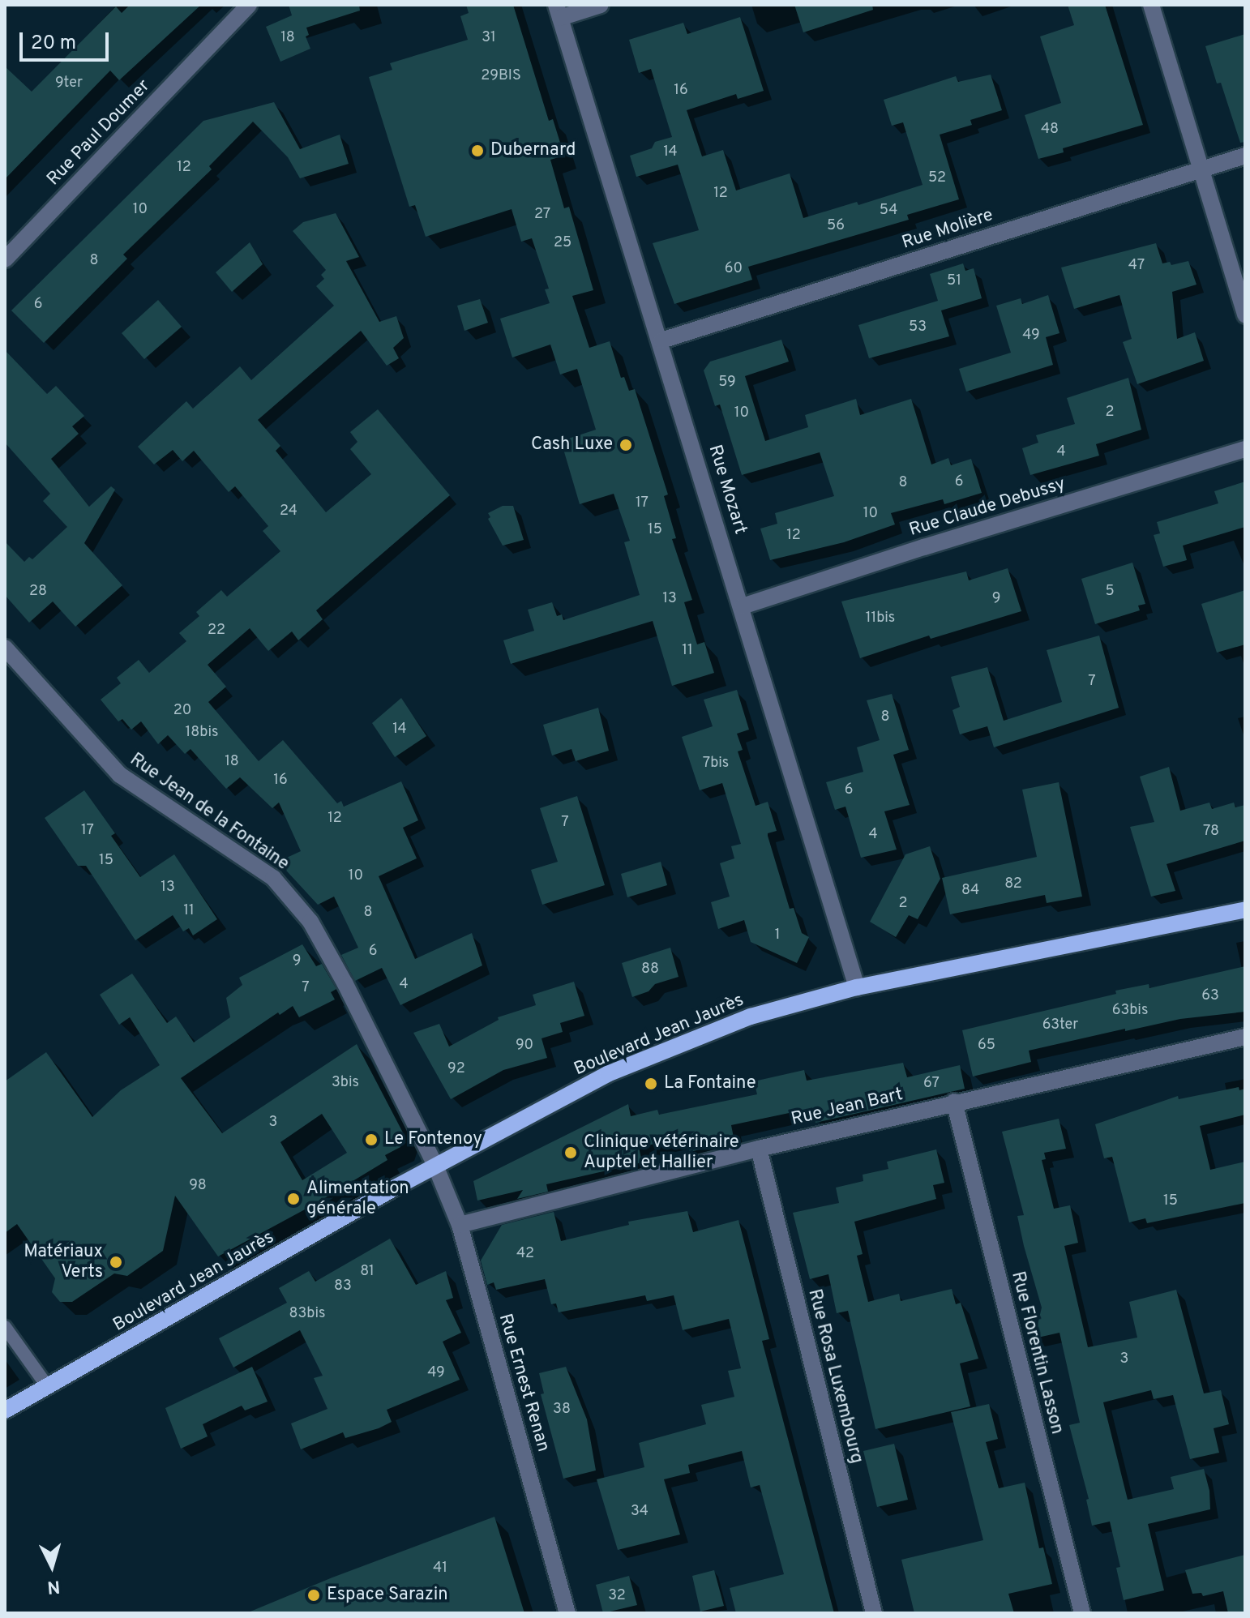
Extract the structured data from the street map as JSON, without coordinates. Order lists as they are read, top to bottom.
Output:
{
  "streets": {
    "main road": ["Boulevard Jean Jaurès"],
    "street": [
      "Rue Paul Doumer",
      "Rue Molière",
      "Rue Mozart",
      "Rue Claude Debussy",
      "Rue Jean de la Fontaine",
      "Rue Jean Bart",
      "Rue Florentin Lasson",
      "Rue Rosa Luxembourg",
      "Rue Ernest Renan"
    ]
  },
  "crossings": [
    ["Rue Molière", "Rue Mozart"],
    ["Rue Mozart", "Rue Claude Debussy"],
    ["Rue Mozart", "Boulevard Jean Jaurès"],
    ["Rue Jean de la Fontaine", "Boulevard Jean Jaurès"],
    ["Rue Jean de la Fontaine", "Rue Ernest Renan"],
    ["Boulevard Jean Jaurès", "Rue Ernest Renan"],
    ["Rue Jean Bart", "Rue Florentin Lasson"],
    ["Rue Jean Bart", "Rue Rosa Luxembourg"],
    ["Rue Jean Bart", "Rue Ernest Renan"]
  ],
  "places": [
    "Dubernard",
    "Cash Luxe",
    "La Fontaine",
    "Le Fontenoy",
    "Clinique vétérinaire Auptel et Hallier",
    "Alimentation générale",
    "Matériaux Verts",
    "Espace Sarazin"
  ],
  "house_numbers": [
    "18",
    "31",
    "29BIS",
    "9ter",
    "16",
    "48",
    "14",
    "12",
    "52",
    "12",
    "10",
    "54",
    "27",
    "56",
    "25",
    "8",
    "47",
    "60",
    "51",
    "6",
    "53",
    "49",
    "59",
    "2",
    "10",
    "4",
    "6",
    "8",
    "17",
    "24",
    "10",
    "15",
    "12",
    "28",
    "5",
    "13",
    "9",
    "11bis",
    "22",
    "11",
    "7",
    "20",
    "8",
    "14",
    "18bis",
    "18",
    "7bis",
    "16",
    "6",
    "12",
    "7",
    "17",
    "78",
    "4",
    "15",
    "10",
    "82",
    "13",
    "84",
    "2",
    "11",
    "8",
    "1",
    "6",
    "9",
    "88",
    "4",
    "7",
    "63",
    "63bis",
    "63ter",
    "90",
    "65",
    "92",
    "3bis",
    "67",
    "3",
    "98",
    "15",
    "42",
    "81",
    "83",
    "83bis",
    "3",
    "49",
    "38",
    "34",
    "41",
    "32"
  ],
  "scale_bar": "20 m",
  "north": "bottom"
}
